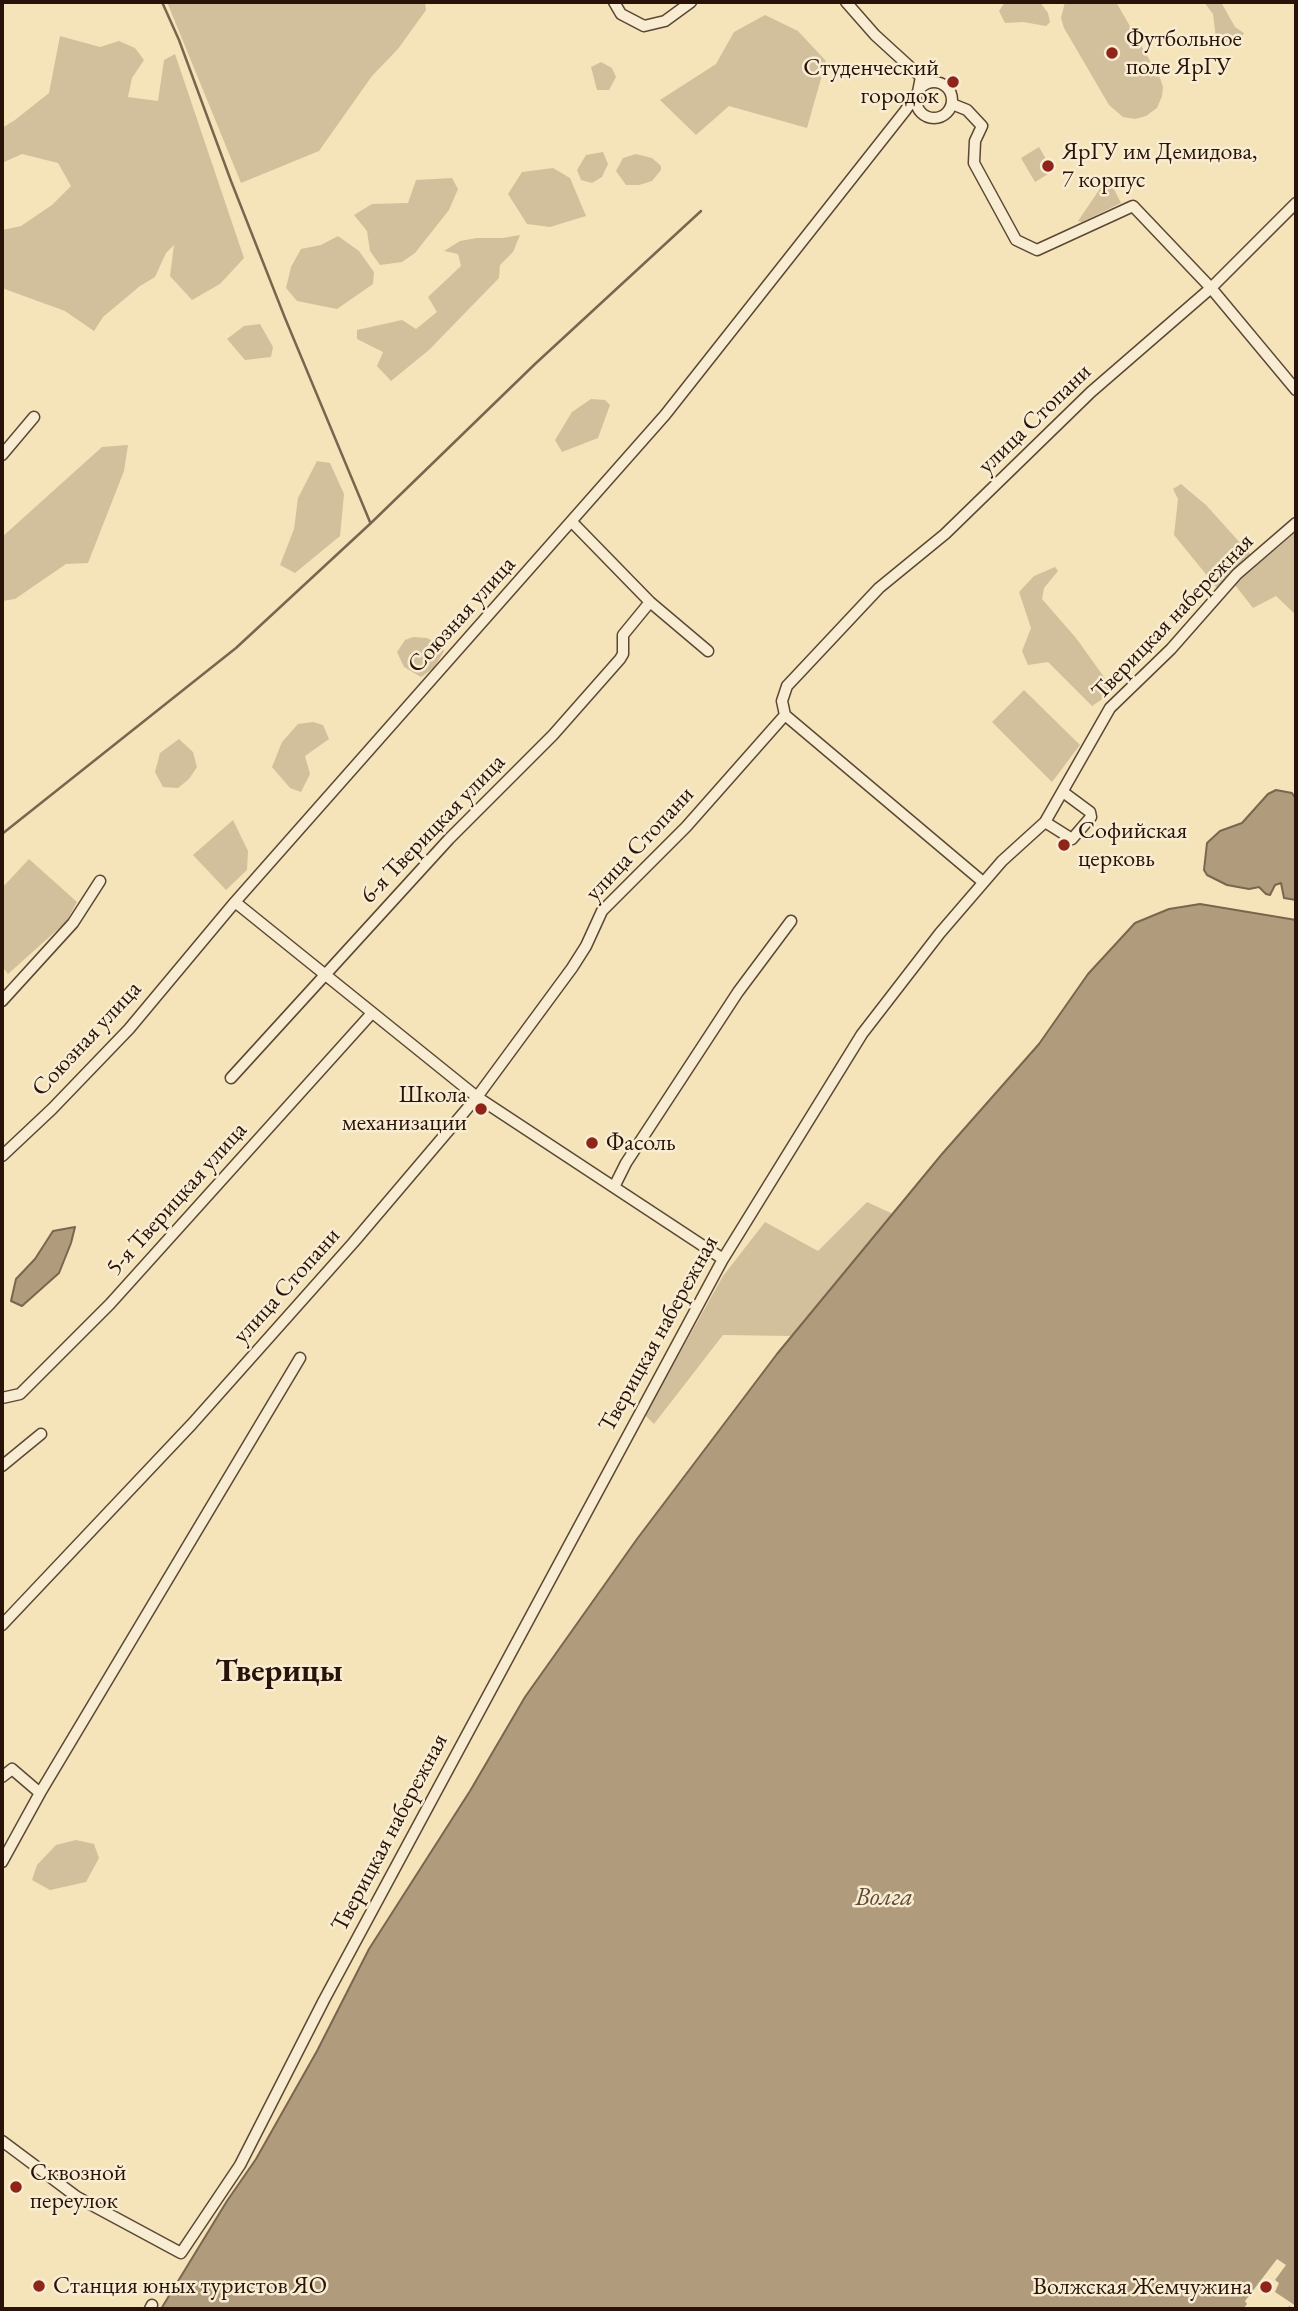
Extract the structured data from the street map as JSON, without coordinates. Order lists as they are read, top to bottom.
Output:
{
  "streets": {
    "street": [
      "улица Стопани",
      "Союзная улица",
      "Тверицкая набережная",
      "6-я Тверицкая улица",
      "5-я Тверицкая улица"
    ]
  },
  "districts": ["Тверицы"],
  "water": ["Волга"],
  "places": [
    "Футбольное поле ЯрГУ",
    "Студенческий городок",
    "ЯрГУ им Демидова, 7 корпус",
    "Софийская церковь",
    "Школа механизации",
    "Фасоль",
    "Сквозной переулок",
    "Станция юных туристов ЯО",
    "Волжская Жемчужина"
  ]
}
